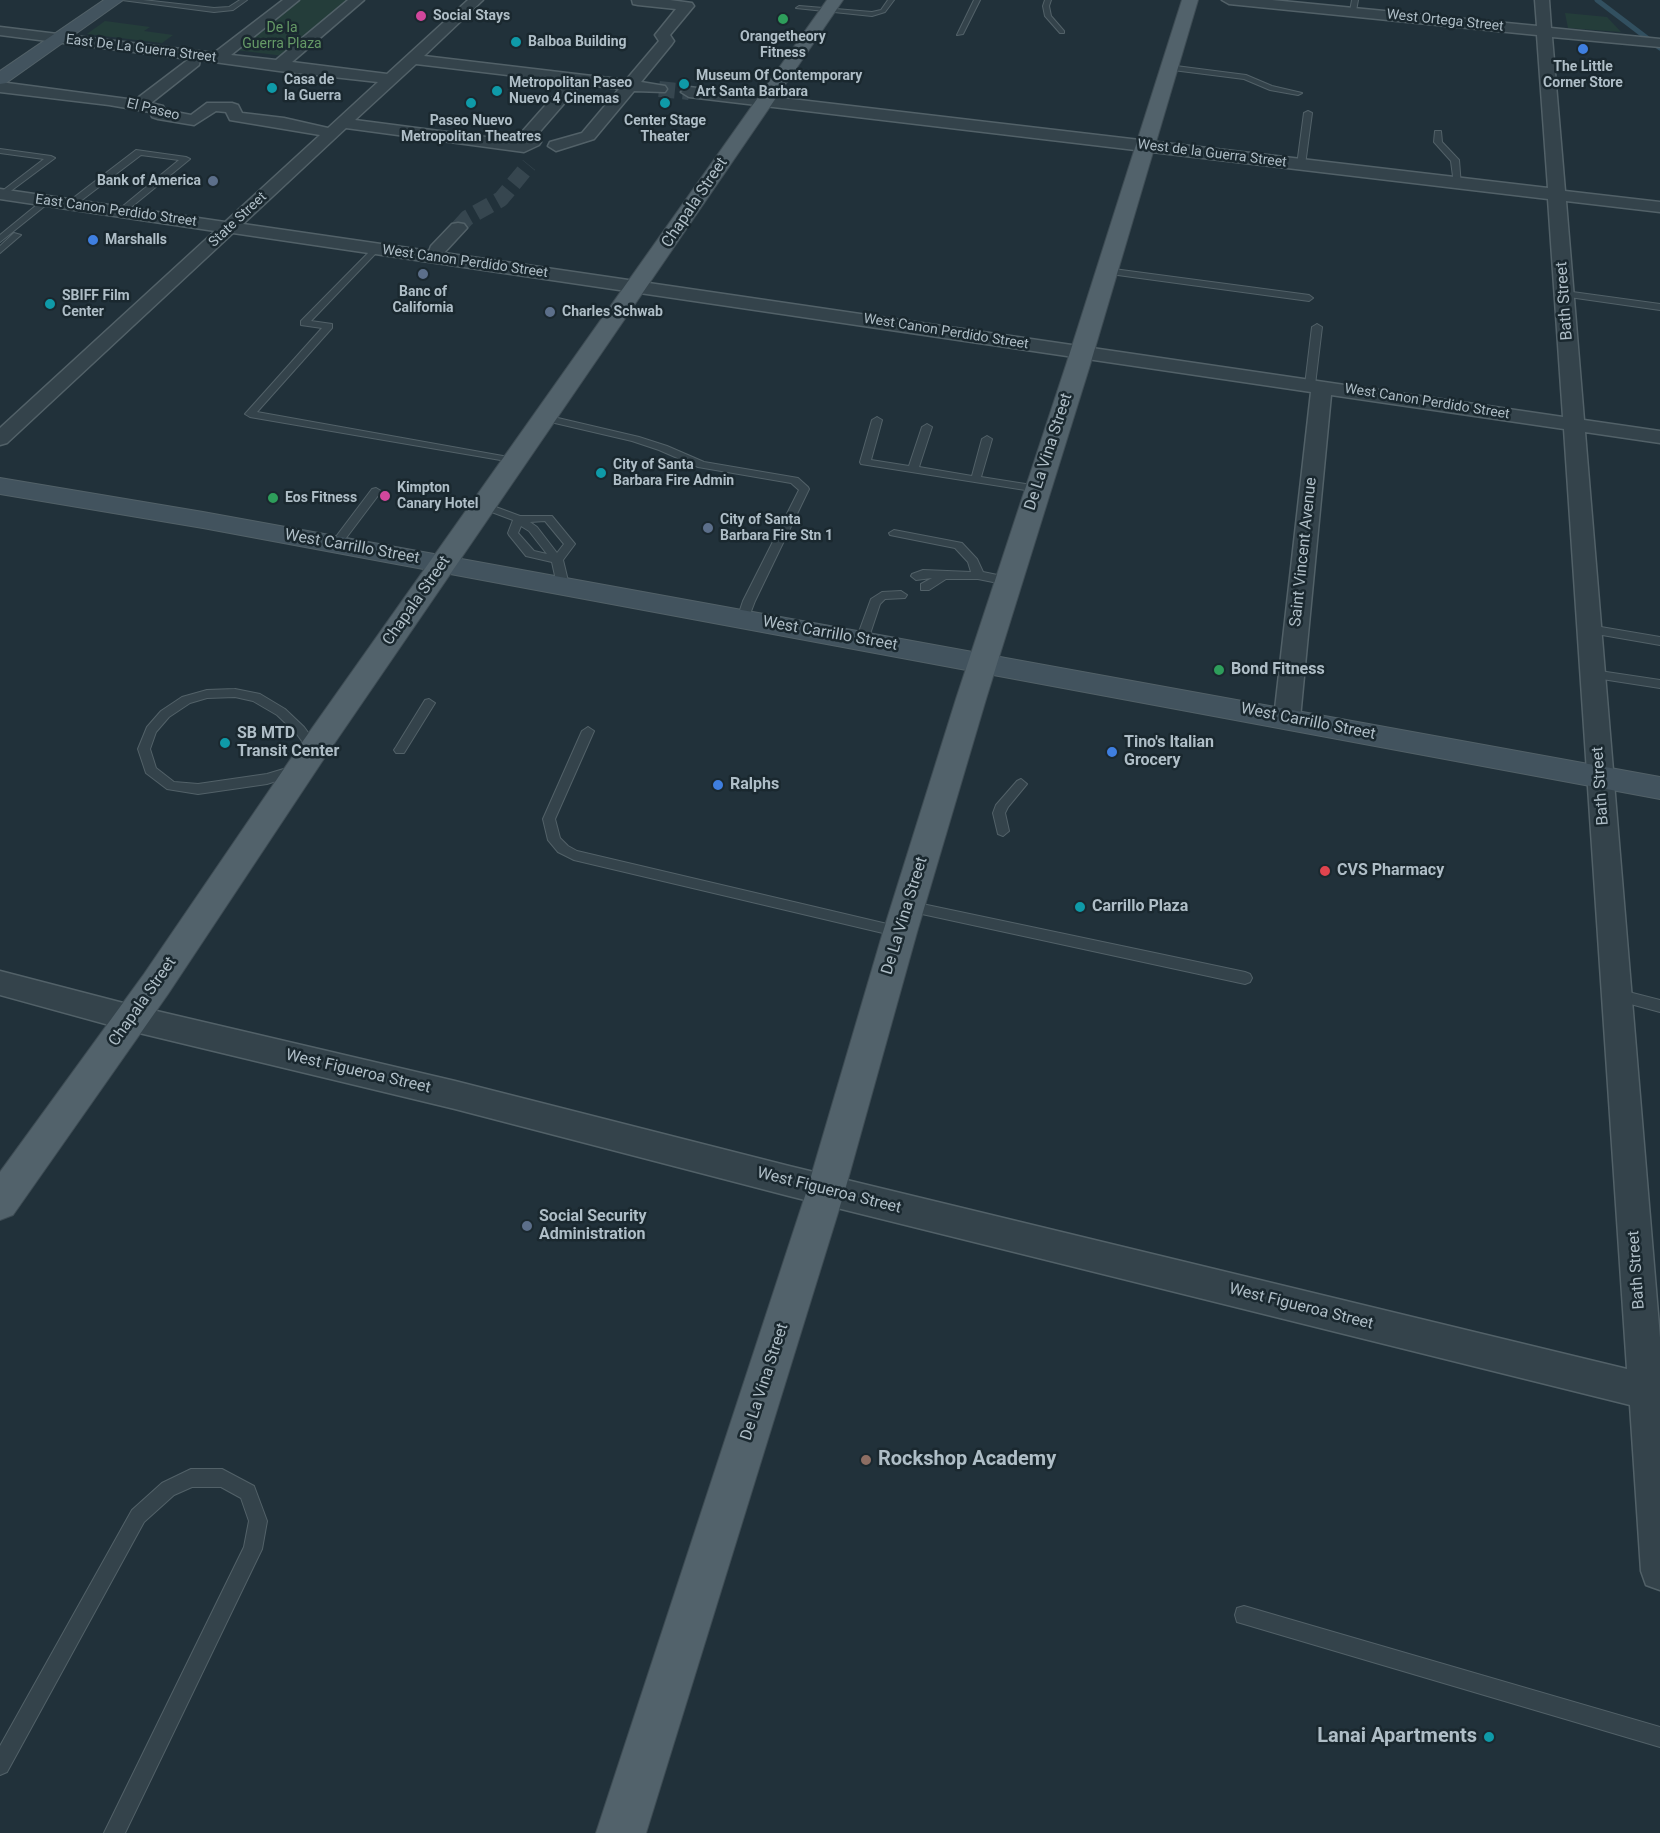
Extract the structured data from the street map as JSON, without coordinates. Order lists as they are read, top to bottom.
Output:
{
  "streets": {
    "main road": ["Chapala Street", "De La Vina Street", "West Carrillo Street"],
    "street": [
      "West Ortega Street",
      "East De La Guerra Street",
      "El Paseo",
      "West de la Guerra Street",
      "East Canon Perdido Street",
      "State Street",
      "West Canon Perdido Street",
      "Bath Street",
      "Saint Vincent Avenue",
      "West Figueroa Street"
    ]
  },
  "crossings": [
    ["West Ortega Street", "Bath Street"],
    ["East De La Guerra Street", "State Street"],
    ["El Paseo", "State Street"],
    ["West de la Guerra Street", "Chapala Street"],
    ["West de la Guerra Street", "Bath Street"],
    ["West de la Guerra Street", "De La Vina Street"],
    ["Chapala Street", "West Canon Perdido Street"],
    ["Chapala Street", "West Carrillo Street"],
    ["Chapala Street", "West Figueroa Street"],
    ["East Canon Perdido Street", "State Street"],
    ["East Canon Perdido Street", "West Canon Perdido Street"],
    ["State Street", "West Canon Perdido Street"],
    ["West Canon Perdido Street", "Bath Street"],
    ["West Canon Perdido Street", "De La Vina Street"],
    ["West Canon Perdido Street", "Saint Vincent Avenue"],
    ["Bath Street", "West Carrillo Street"],
    ["Bath Street", "West Figueroa Street"],
    ["De La Vina Street", "West Carrillo Street"],
    ["De La Vina Street", "West Figueroa Street"],
    ["West Carrillo Street", "Saint Vincent Avenue"]
  ],
  "parks": ["De la Guerra Plaza"],
  "places": [
    "Social Stays",
    "Orangetheory Fitness",
    "Balboa Building",
    "The Little Corner Store",
    "Museum Of Contemporary Art Santa Barbara",
    "Casa de la Guerra",
    "Metropolitan Paseo Nuevo 4 Cinemas",
    "Paseo Nuevo Metropolitan Theatres",
    "Center Stage Theater",
    "Bank of America",
    "Marshalls",
    "Banc of California",
    "SBIFF Film Center",
    "Charles Schwab",
    "City of Santa Barbara Fire Admin",
    "Kimpton Canary Hotel",
    "Eos Fitness",
    "City of Santa Barbara Fire Stn 1",
    "Bond Fitness",
    "SB MTD Transit Center",
    "Tino's Italian Grocery",
    "Ralphs",
    "CVS Pharmacy",
    "Carrillo Plaza",
    "Social Security Administration",
    "Rockshop Academy",
    "Lanai Apartments"
  ]
}
